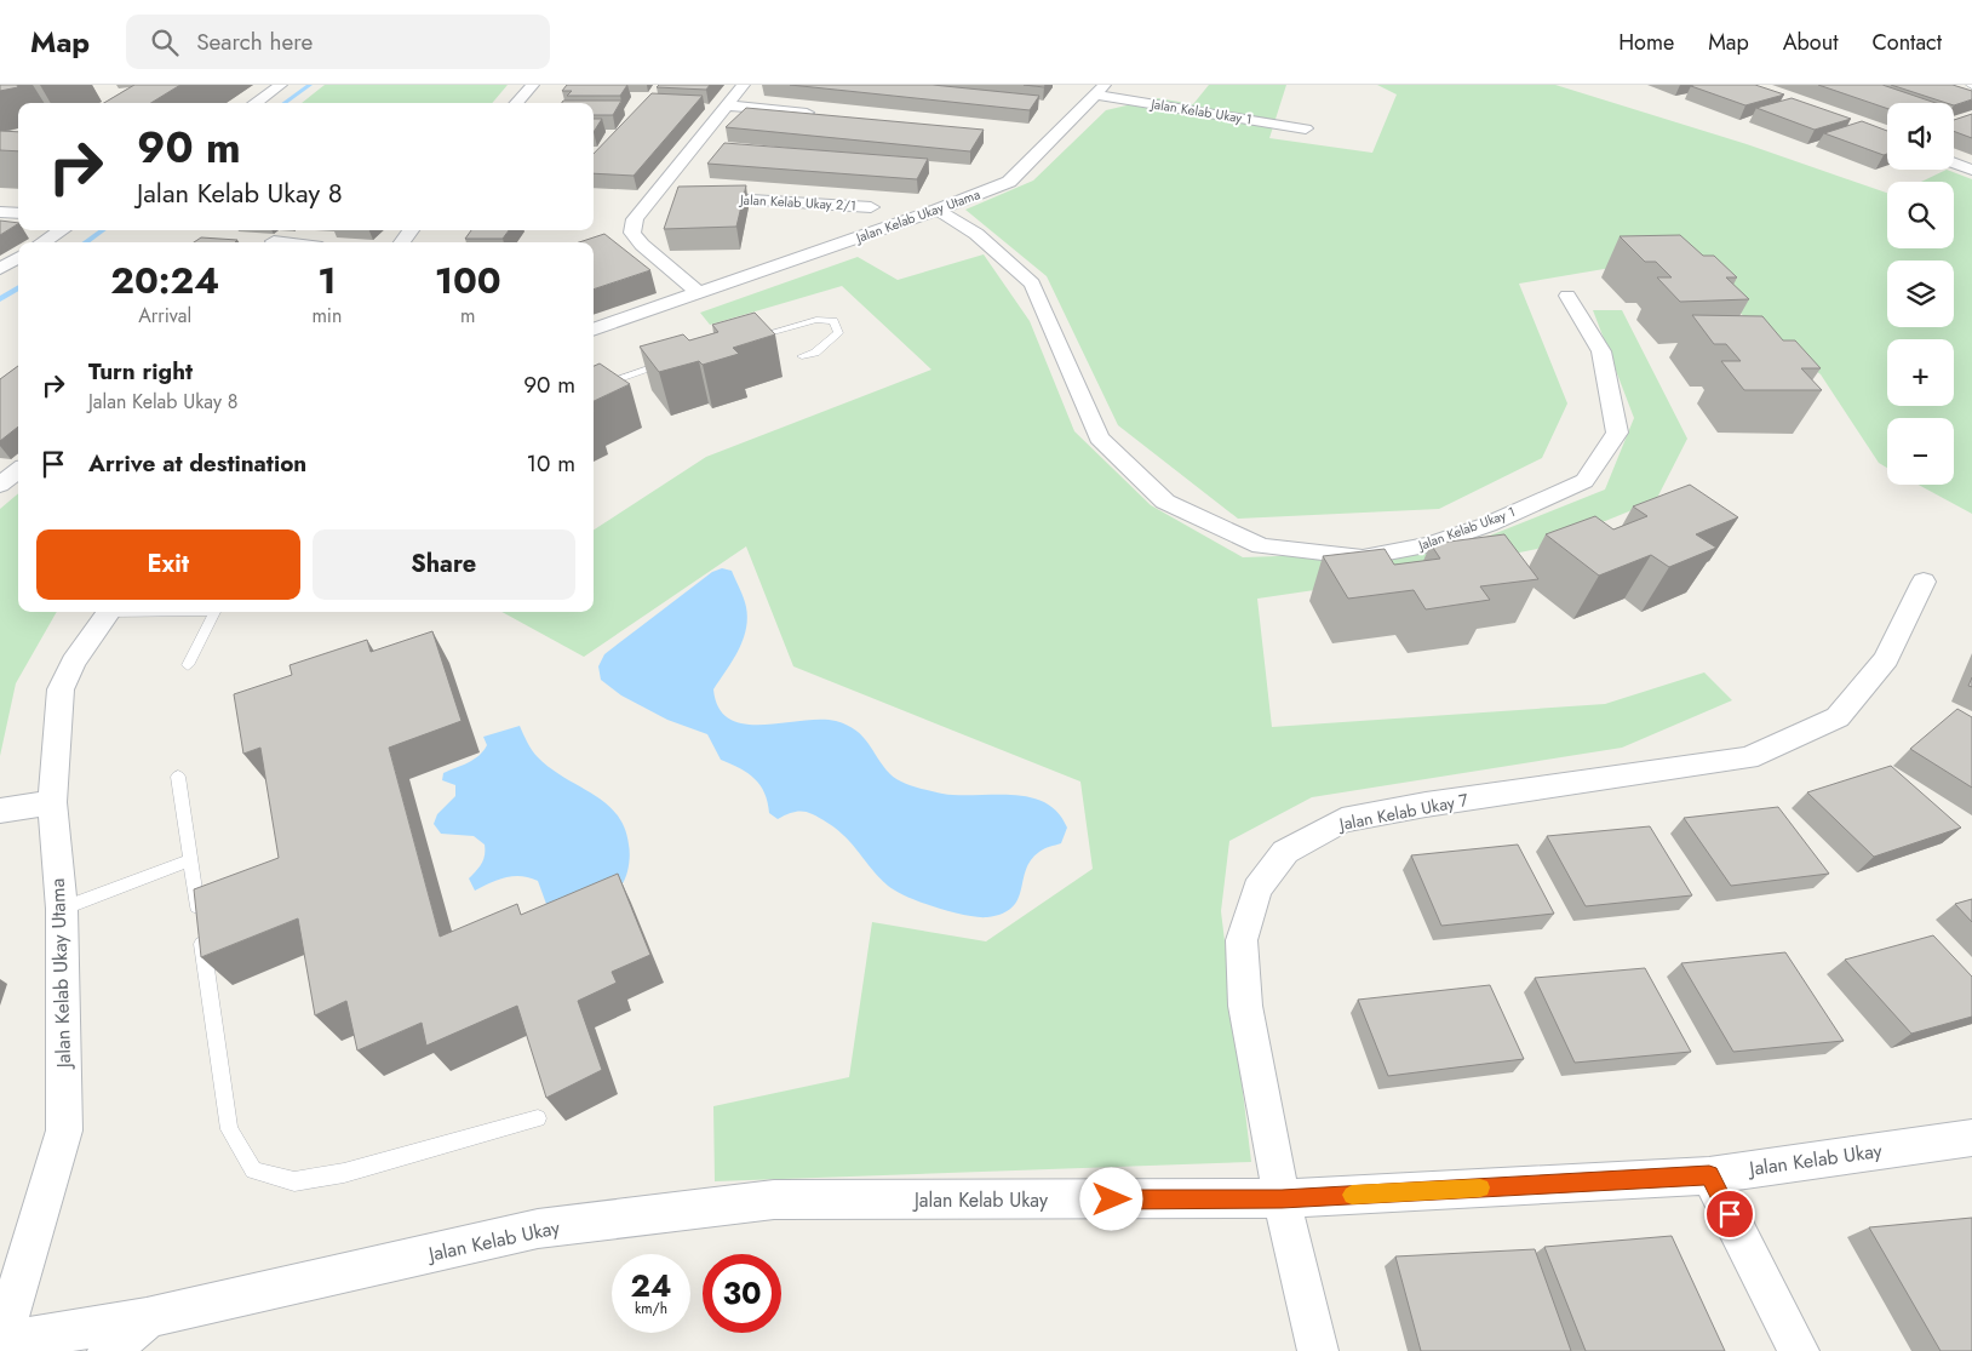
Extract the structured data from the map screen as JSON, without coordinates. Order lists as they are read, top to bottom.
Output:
{
  "streets": {
    "street": [
      "Jalan Kelab Ukay 1",
      "Jalan Kelab Ukay 2/1",
      "Jalan Kelab Ukay Utama",
      "Jalan Kelab Ukay 7",
      "Jalan Kelab Ukay"
    ]
  },
  "crossings": [
    ["Jalan Kelab Ukay 1", "Jalan Kelab Ukay Utama"],
    ["Jalan Kelab Ukay Utama", "Jalan Kelab Ukay"],
    ["Jalan Kelab Ukay 7", "Jalan Kelab Ukay"]
  ],
  "page": {
    "header": "Map",
    "search": "Search here",
    "nav": [
      "Home",
      "Map",
      "About",
      "Contact"
    ],
    "map_buttons": ["+", "−"],
    "turn": ["90 m", "Jalan Kelab Ukay 8"],
    "eta": [
      "20:24",
      "Arrival",
      "1",
      "min",
      "100",
      "m"
    ],
    "list": [
      {
        "name": "Turn right",
        "note": "Jalan Kelab Ukay 8",
        "value": "90 m"
      },
      {
        "name": "Arrive at destination",
        "value": "10 m"
      }
    ],
    "buttons": ["Exit", "Share"],
    "speed": "24 km/h",
    "limit": "30"
  }
}
